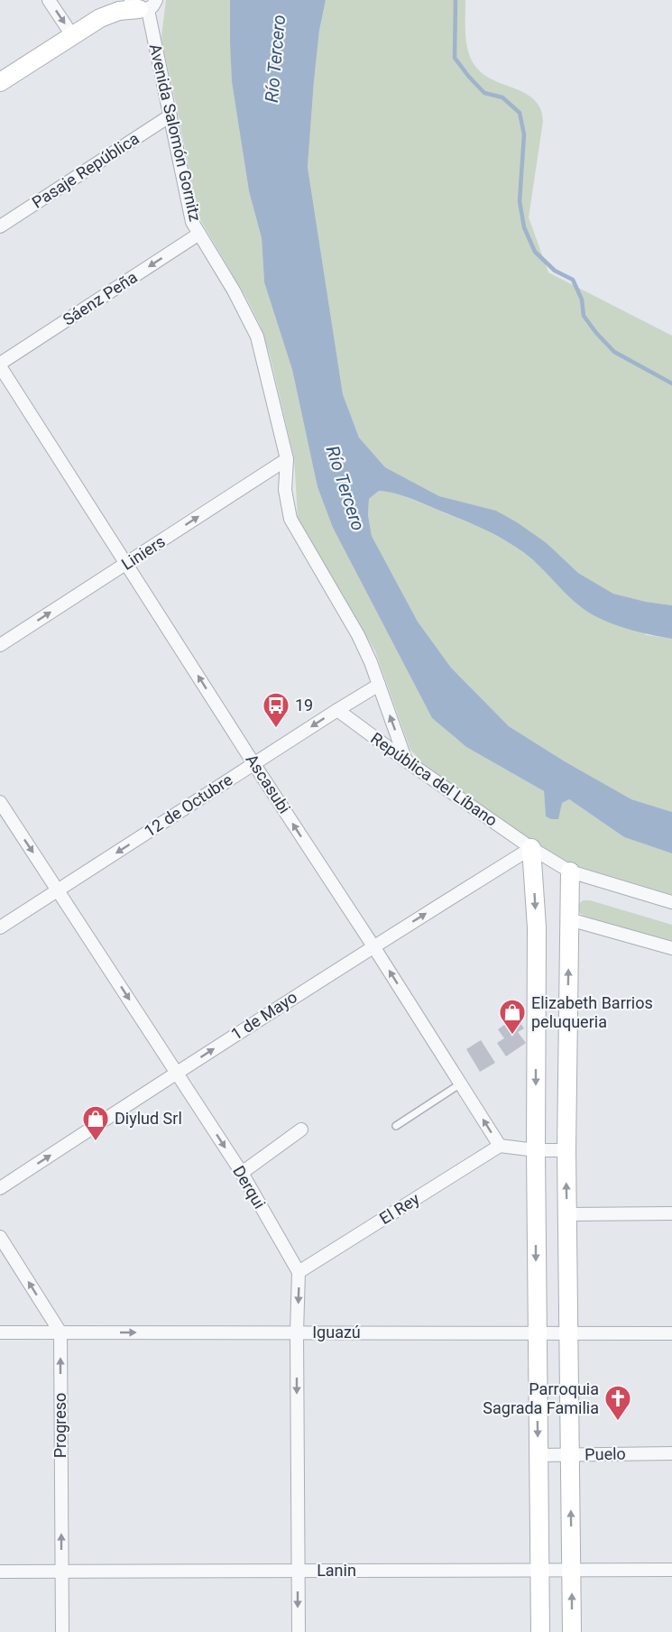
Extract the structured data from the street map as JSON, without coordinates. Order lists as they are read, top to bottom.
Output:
{
  "streets": {
    "street": [
      "Avenida Salomón Gornitz",
      "Pasaje República",
      "Sáenz Peña",
      "Liniers",
      "República del Líbano",
      "Ascasubi",
      "12 de Octubre",
      "1 de Mayo",
      "Derqui",
      "El Rey",
      "Iguazú",
      "Progreso",
      "Puelo",
      "Lanin"
    ]
  },
  "crossings": [
    ["Avenida Salomón Gornitz", "Pasaje República"],
    ["Avenida Salomón Gornitz", "Sáenz Peña"],
    ["Avenida Salomón Gornitz", "Liniers"],
    ["Avenida Salomón Gornitz", "República del Líbano"],
    ["Avenida Salomón Gornitz", "12 de Octubre"],
    ["Sáenz Peña", "Ascasubi"],
    ["Liniers", "Ascasubi"],
    ["República del Líbano", "12 de Octubre"],
    ["República del Líbano", "1 de Mayo"],
    ["Ascasubi", "12 de Octubre"],
    ["Ascasubi", "1 de Mayo"],
    ["Ascasubi", "El Rey"],
    ["12 de Octubre", "Derqui"],
    ["1 de Mayo", "Derqui"],
    ["Derqui", "El Rey"],
    ["Iguazú", "Progreso"],
    ["Progreso", "Lanin"]
  ],
  "one_way": [
    "Sáenz Peña",
    "Liniers",
    "Ascasubi",
    "12 de Octubre",
    "1 de Mayo",
    "Derqui",
    "Iguazú",
    "Progreso"
  ],
  "water": ["Río Tercero"],
  "places": {
    "bus stop": ["19"],
    "shop": ["Elizabeth Barrios peluqueria", "Diylud Srl"],
    "church": ["Parroquia Sagrada Familia"]
  }
}
